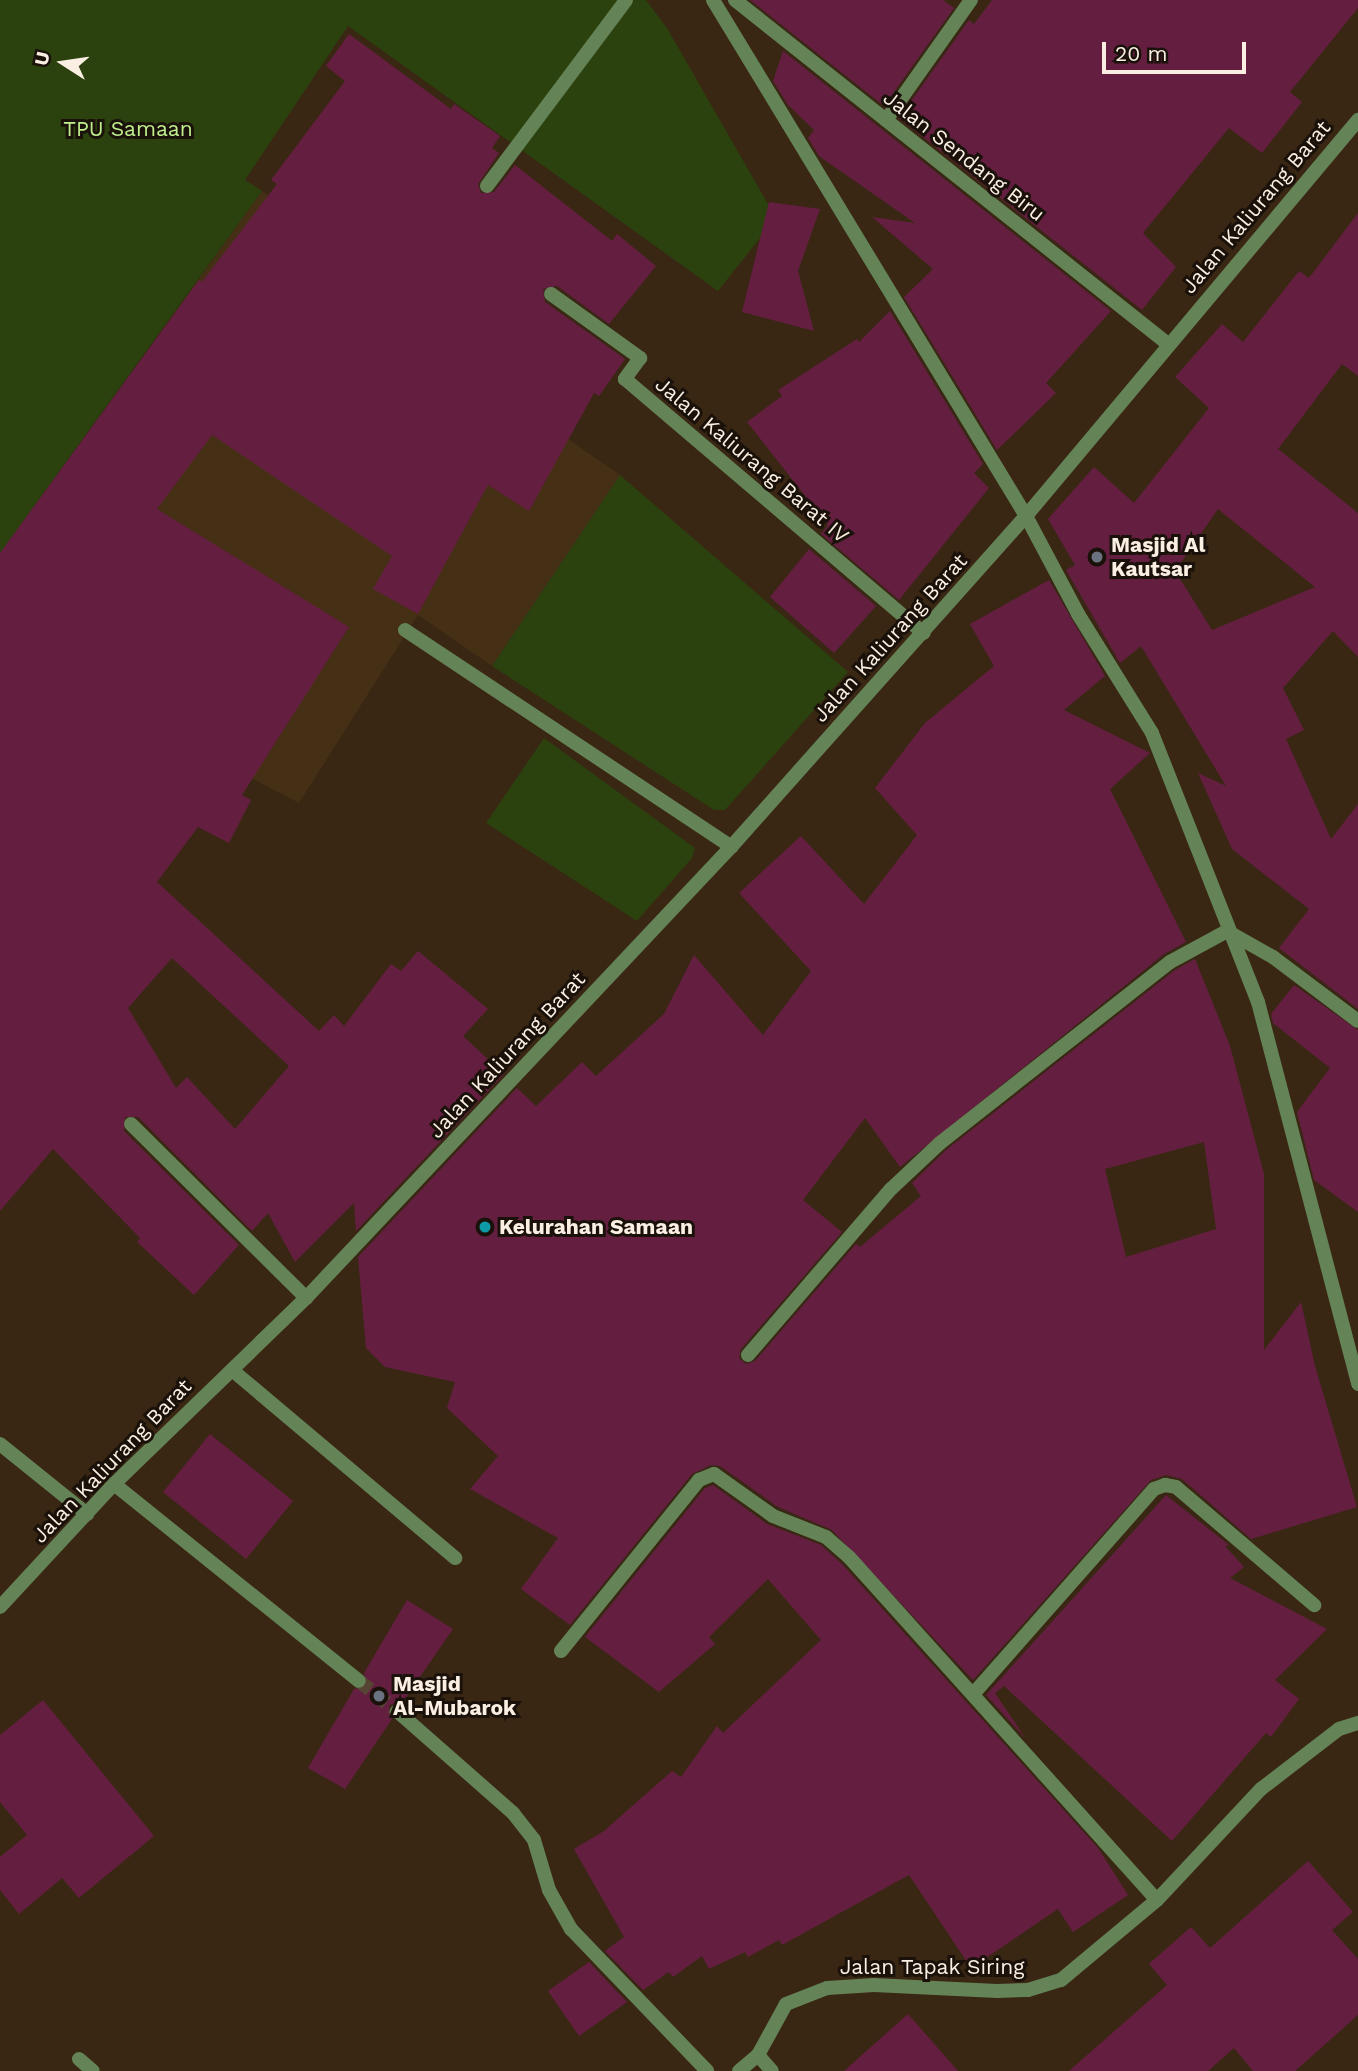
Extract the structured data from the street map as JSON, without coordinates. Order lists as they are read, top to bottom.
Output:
{
  "streets": {
    "street": [
      "Jalan Sendang Biru",
      "Jalan Kaliurang Barat",
      "Jalan Kaliurang Barat IV",
      "Jalan Tapak Siring"
    ]
  },
  "crossings": [
    ["Jalan Sendang Biru", "Jalan Kaliurang Barat"],
    ["Jalan Kaliurang Barat", "Jalan Kaliurang Barat IV"]
  ],
  "parks": ["TPU Samaan"],
  "places": ["Masjid Al Kautsar", "Kelurahan Samaan", "Masjid Al-Mubarok"],
  "scale_bar": "20 m",
  "north": "left"
}
